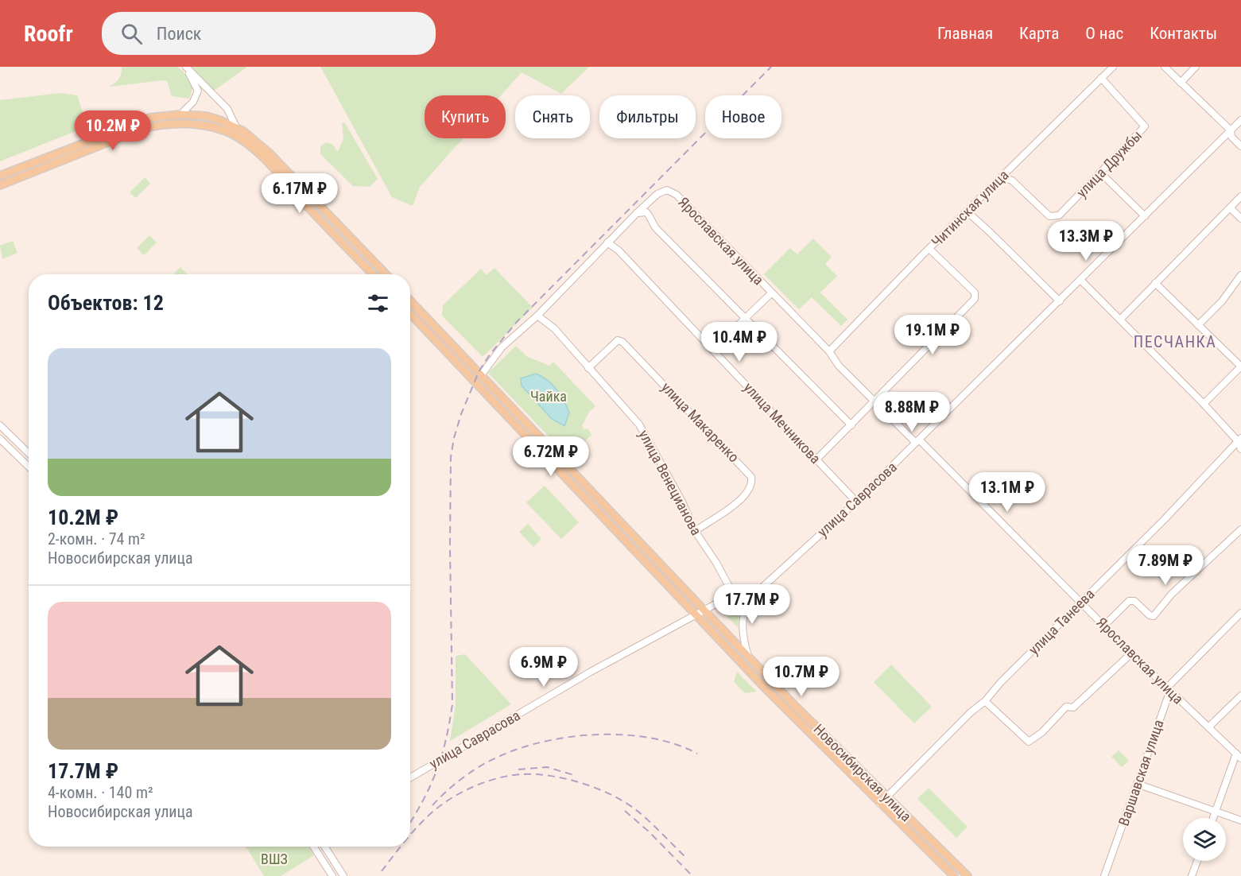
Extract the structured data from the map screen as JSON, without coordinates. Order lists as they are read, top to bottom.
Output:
{
  "streets": {
    "main road": ["Новосибирская улица"],
    "street": [
      "улица Дружбы",
      "Читинская улица",
      "Ярославская улица",
      "улица Макаренко",
      "улица Мечникова",
      "улица Венецианова",
      "улица Саврасова",
      "улица Танеева",
      "Варшавская улица"
    ]
  },
  "crossings": [
    ["улица Дружбы", "Читинская улица"],
    ["Читинская улица", "Ярославская улица"],
    ["Ярославская улица", "улица Мечникова"],
    ["Ярославская улица", "улица Венецианова"],
    ["Ярославская улица", "улица Саврасова"],
    ["Ярославская улица", "улица Танеева"],
    ["Ярославская улица", "Новосибирская улица"],
    ["Ярославская улица", "Варшавская улица"],
    ["улица Макаренко", "улица Венецианова"],
    ["улица Мечникова", "улица Саврасова"],
    ["улица Венецианова", "улица Саврасова"],
    ["улица Саврасова", "Новосибирская улица"],
    ["улица Танеева", "Новосибирская улица"]
  ],
  "districts": ["ПЕСЧАНКА"],
  "parks": ["Чайка", "ВШЗ"],
  "page": {
    "header": "Roofr",
    "search": "Поиск",
    "nav": [
      "Главная",
      "Карта",
      "О нас",
      "Контакты"
    ],
    "chip": [
      "Купить",
      "Снять",
      "Фильтры",
      "Новое"
    ],
    "price": [
      "10.2M ₽",
      "6.17M ₽",
      "13.3M ₽",
      "19.1M ₽",
      "10.4M ₽",
      "8.88M ₽",
      "6.72M ₽",
      "13.1M ₽",
      "7.89M ₽",
      "17.7M ₽",
      "6.9M ₽",
      "10.7M ₽"
    ],
    "heading": "Объектов: 12",
    "list": [
      {
        "name": "10.2M ₽",
        "note": "2-комн. · 74 m² · Новосибирская улица"
      },
      {
        "name": "17.7M ₽",
        "note": "4-комн. · 140 m² · Новосибирская улица"
      }
    ]
  }
}
